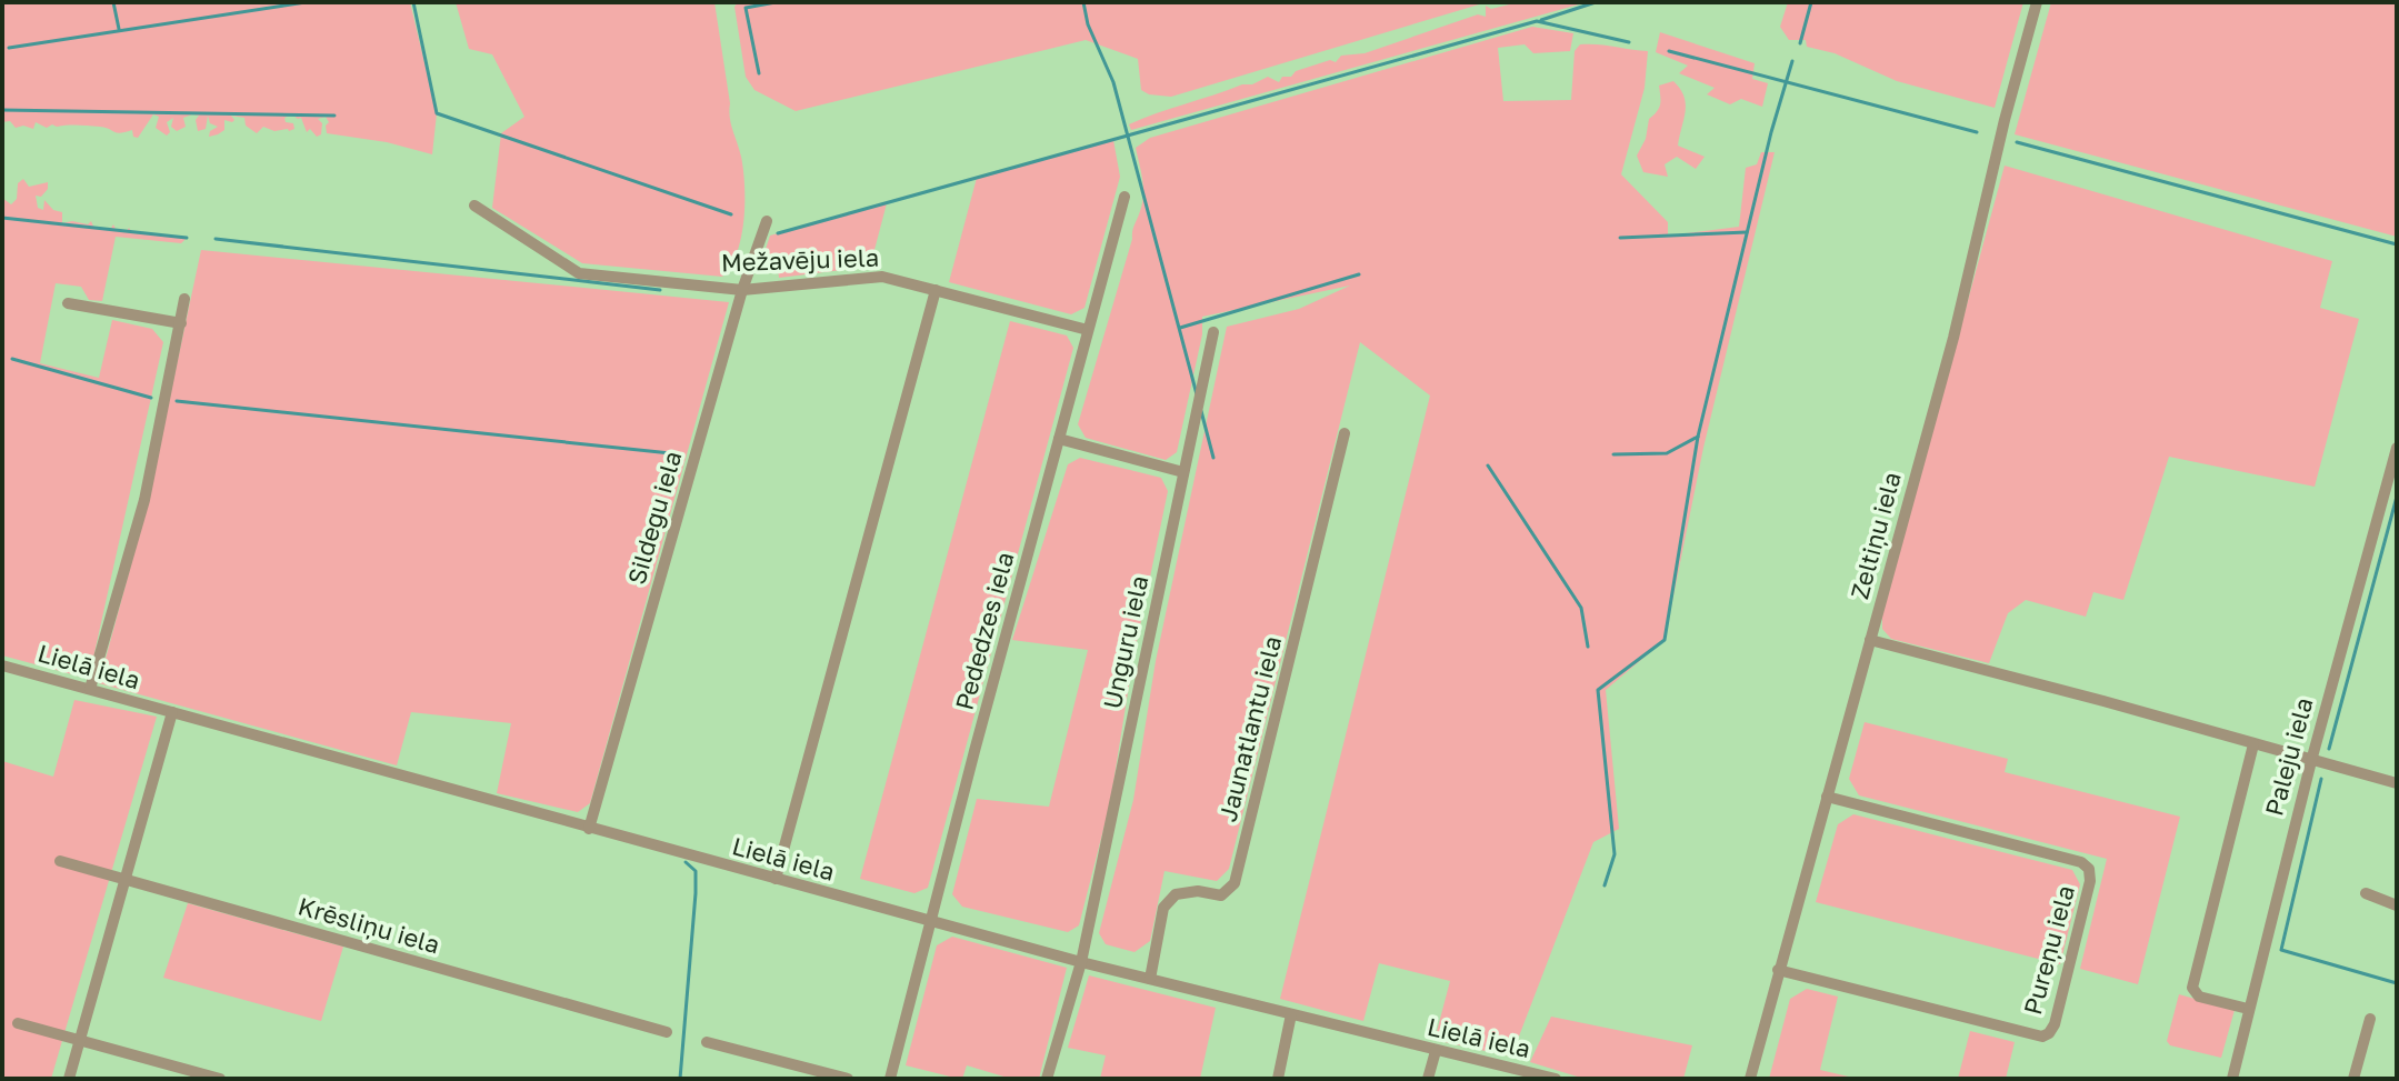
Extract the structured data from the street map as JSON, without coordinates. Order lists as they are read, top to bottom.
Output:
{
  "streets": {
    "street": [
      "Mežavēju iela",
      "Sildegu iela",
      "Zeltiņu iela",
      "Pededzes iela",
      "Unguru iela",
      "Lielā iela",
      "Jaunatlantu iela",
      "Paleju iela",
      "Krēsliņu iela",
      "Pureņu iela"
    ]
  },
  "crossings": [
    ["Mežavēju iela", "Sildegu iela"],
    ["Mežavēju iela", "Pededzes iela"],
    ["Sildegu iela", "Lielā iela"],
    ["Zeltiņu iela", "Pureņu iela"],
    ["Pededzes iela", "Lielā iela"],
    ["Unguru iela", "Lielā iela"],
    ["Lielā iela", "Jaunatlantu iela"]
  ]
}
